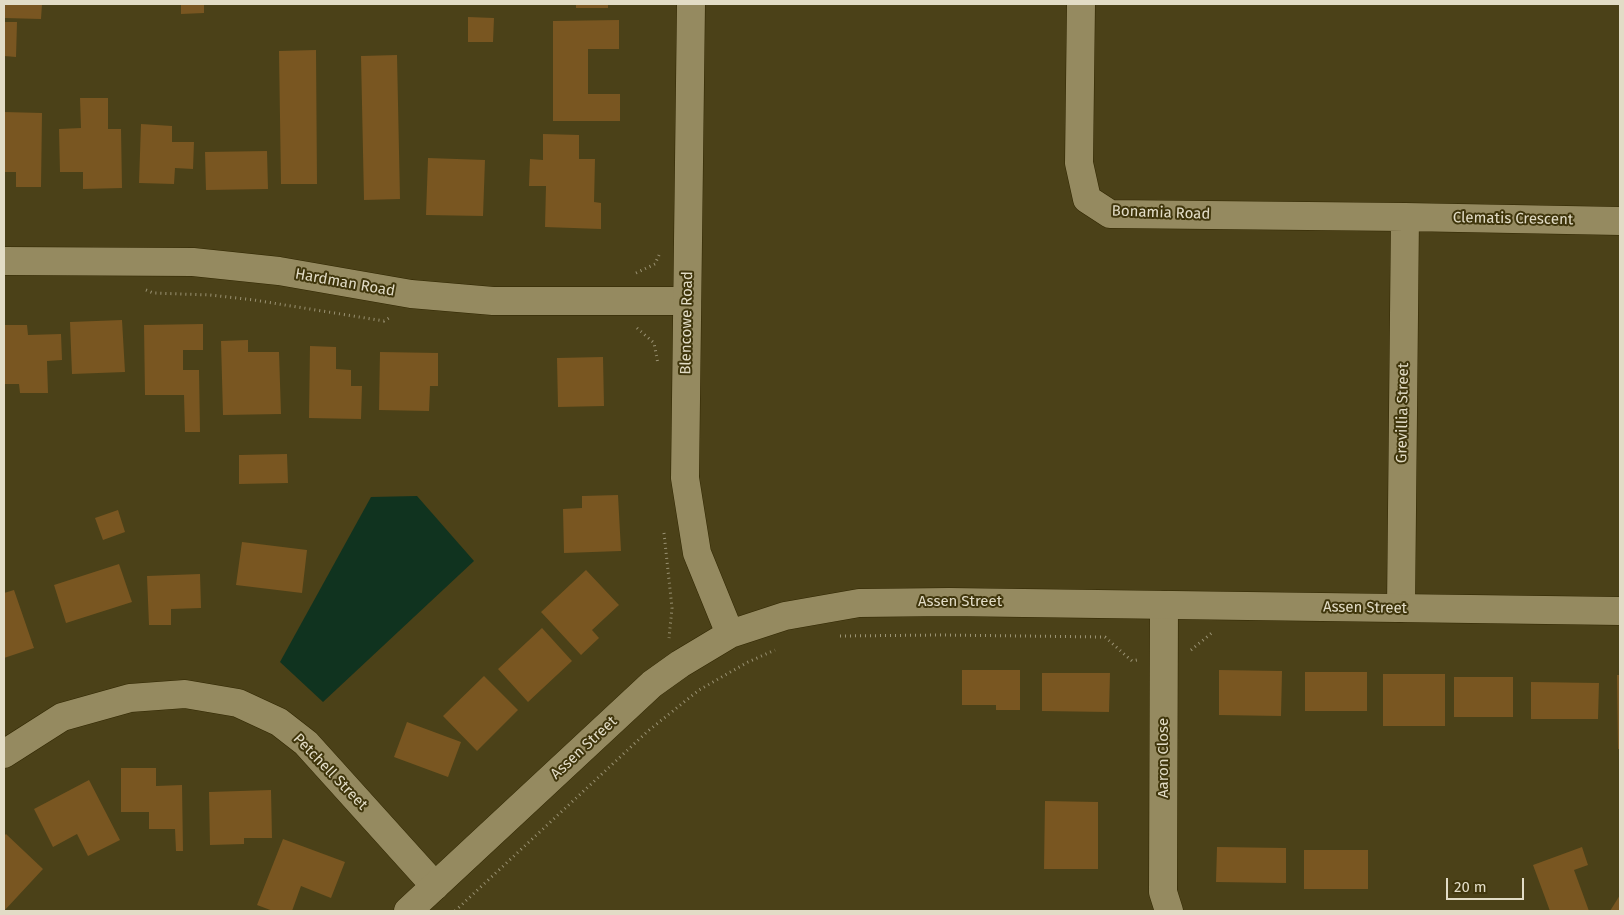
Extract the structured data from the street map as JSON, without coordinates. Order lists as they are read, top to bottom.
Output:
{
  "streets": {
    "street": [
      "Bonamia Road",
      "Clematis Crescent",
      "Hardman Road",
      "Blencowe Road",
      "Grevillia Street",
      "Assen Street",
      "Aaron Close",
      "Petchell Street"
    ]
  },
  "crossings": [
    ["Bonamia Road", "Clematis Crescent"],
    ["Bonamia Road", "Grevillia Street"],
    ["Clematis Crescent", "Grevillia Street"],
    ["Hardman Road", "Blencowe Road"],
    ["Blencowe Road", "Assen Street"],
    ["Grevillia Street", "Assen Street"],
    ["Assen Street", "Aaron Close"],
    ["Assen Street", "Petchell Street"]
  ],
  "scale_bar": "20 m"
}
